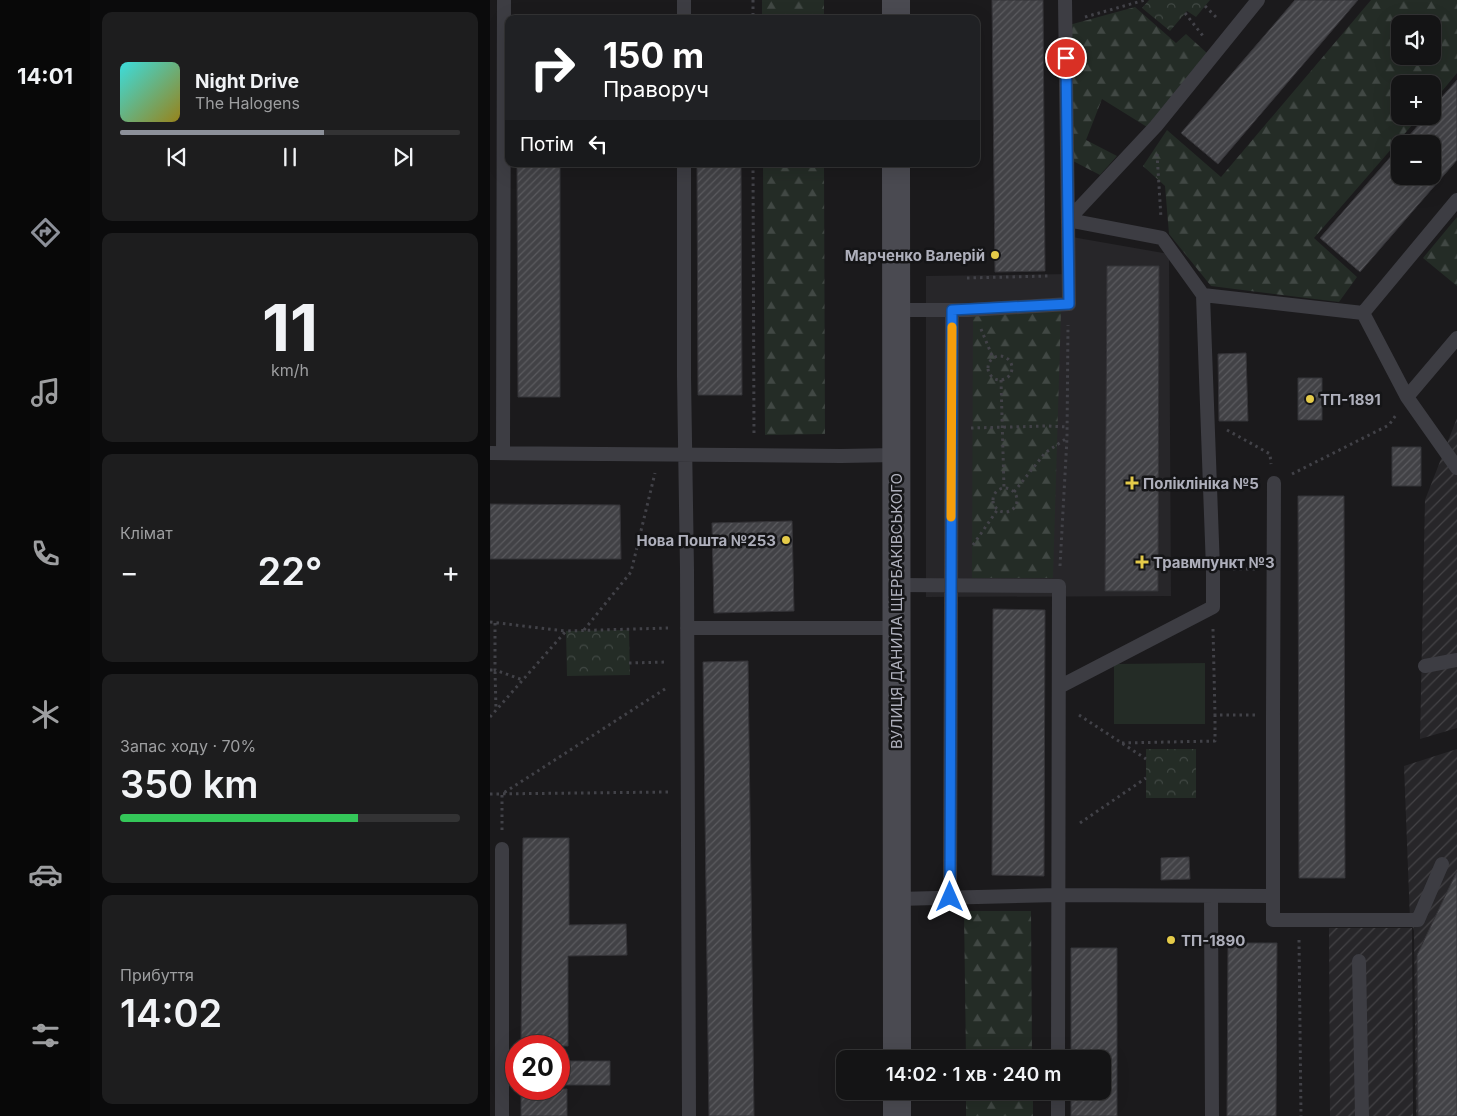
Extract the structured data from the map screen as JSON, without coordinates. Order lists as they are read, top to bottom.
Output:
{
  "streets": {
    "main road": ["ВУЛИЦЯ ДАНИЛА ЩЕРБАКІВСЬКОГО"]
  },
  "places": {
    "other": [
      "Марченко Валерій",
      "ТП-1891",
      "Нова Пошта №253",
      "ТП-1890"
    ],
    "health": ["Поліклініка №5", "Травмпункт №3"]
  },
  "page": {
    "tabs": "14:01",
    "map_buttons": ["+", "−"],
    "turn": ["150 m", "Праворуч"],
    "song": ["Night Drive", "The Halogens"],
    "then": "Потім",
    "tile": [
      ["11", "km/h"],
      "Клімат",
      ["Запас ходу · 70%", "350 km"],
      ["Прибуття", "14:02"]
    ],
    "heat": ["−", "22°", "+"],
    "limit": "20",
    "trip": "14:02 · 1 хв · 240 m"
  }
}
